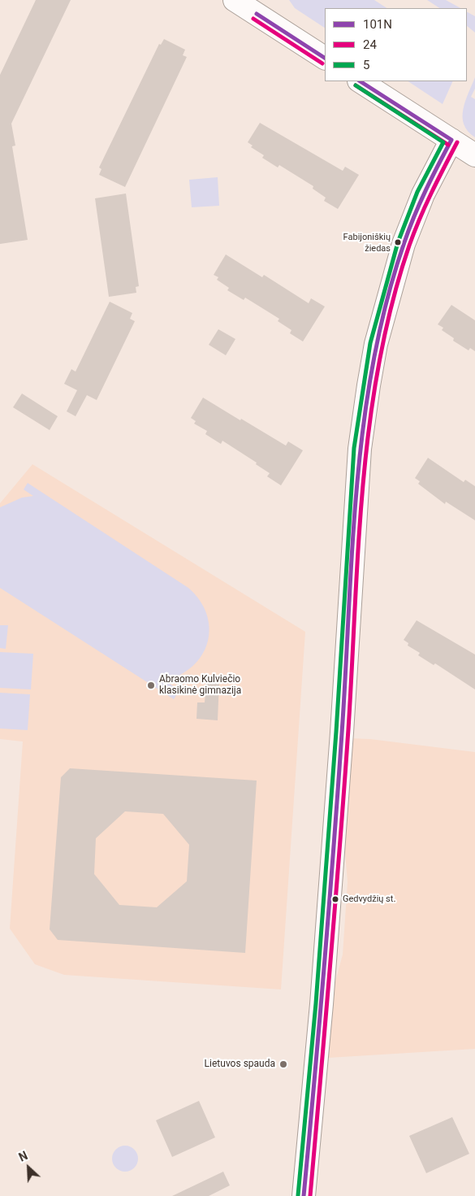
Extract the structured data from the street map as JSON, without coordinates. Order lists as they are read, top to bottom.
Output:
{
  "places": [
    "Fabijoniškių žiedas",
    "Abraomo Kulviečio klasikinė gimnazija",
    "Gedvydžių st.",
    "Lietuvos spauda"
  ],
  "lines": ["transit line 101N", "transit line 24", "transit line 5"],
  "legend": ["101N", "24", "5"],
  "north": "top left"
}
